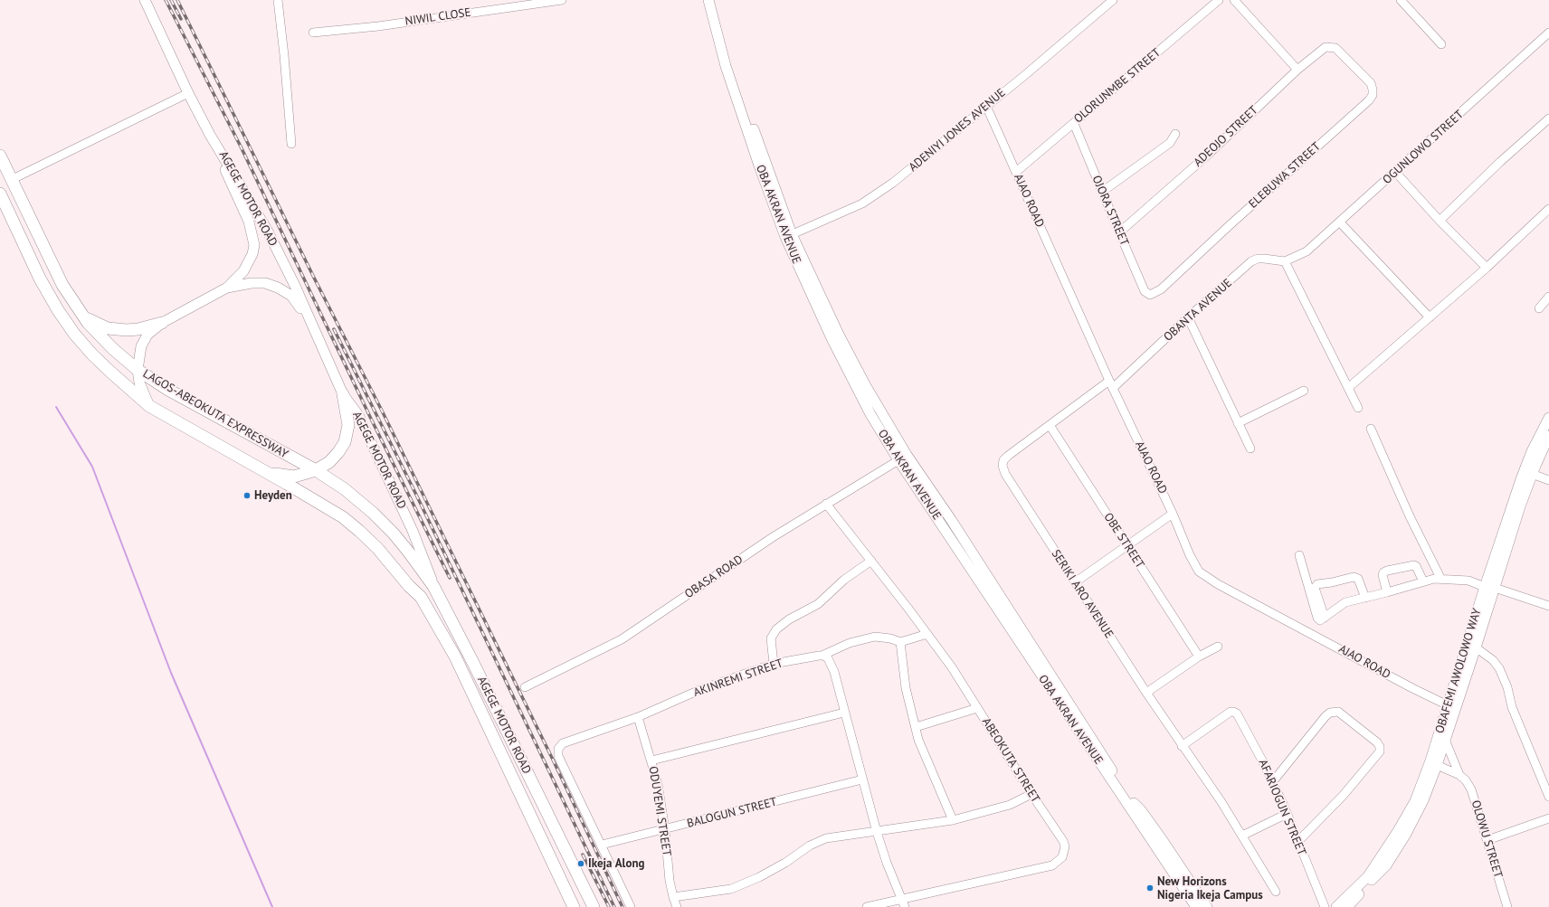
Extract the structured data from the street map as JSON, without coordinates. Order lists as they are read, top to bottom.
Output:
{
  "streets": {
    "highway": ["AGEGE MOTOR ROAD", "LAGOS-ABEOKUTA EXPRESSWAY"],
    "main road": ["OBA AKRAN AVENUE", "OBAFEMI AWOLOWO WAY"],
    "street": [
      "NIWIL CLOSE",
      "OLORUNMBE STREET",
      "ADENIYI JONES AVENUE",
      "ADEOJO STREET",
      "OGUNLOWO STREET",
      "ELEBUWA STREET",
      "AJAO ROAD",
      "OJORA STREET",
      "OBANTA AVENUE",
      "OBE STREET",
      "OBASA ROAD",
      "SERIKI ARO AVENUE",
      "AKINREMI STREET",
      "ABEOKUTA STREET",
      "AFARIOGUN STREET",
      "ODUYEMI STREET",
      "BALOGUN STREET",
      "OLOWU STREET"
    ]
  },
  "crossings": [
    ["OLORUNMBE STREET", "AJAO ROAD"],
    ["OLORUNMBE STREET", "OJORA STREET"],
    ["ADENIYI JONES AVENUE", "AJAO ROAD"],
    ["ADENIYI JONES AVENUE", "OBA AKRAN AVENUE"],
    ["ADEOJO STREET", "ELEBUWA STREET"],
    ["ADEOJO STREET", "OJORA STREET"],
    ["OGUNLOWO STREET", "OBANTA AVENUE"],
    ["ELEBUWA STREET", "OJORA STREET"],
    ["AGEGE MOTOR ROAD", "LAGOS-ABEOKUTA EXPRESSWAY"],
    ["AJAO ROAD", "OBANTA AVENUE"],
    ["AJAO ROAD", "SERIKI ARO AVENUE"],
    ["AJAO ROAD", "OBAFEMI AWOLOWO WAY"],
    ["OBA AKRAN AVENUE", "OBASA ROAD"],
    ["OBANTA AVENUE", "SERIKI ARO AVENUE"],
    ["OBE STREET", "SERIKI ARO AVENUE"],
    ["OBASA ROAD", "ABEOKUTA STREET"],
    ["SERIKI ARO AVENUE", "AFARIOGUN STREET"],
    ["OBAFEMI AWOLOWO WAY", "OLOWU STREET"],
    ["AKINREMI STREET", "ODUYEMI STREET"],
    ["AKINREMI STREET", "BALOGUN STREET"],
    ["ODUYEMI STREET", "BALOGUN STREET"]
  ],
  "places": ["Heyden", "Ikeja Along", "New Horizons Nigeria Ikeja Campus"]
}
